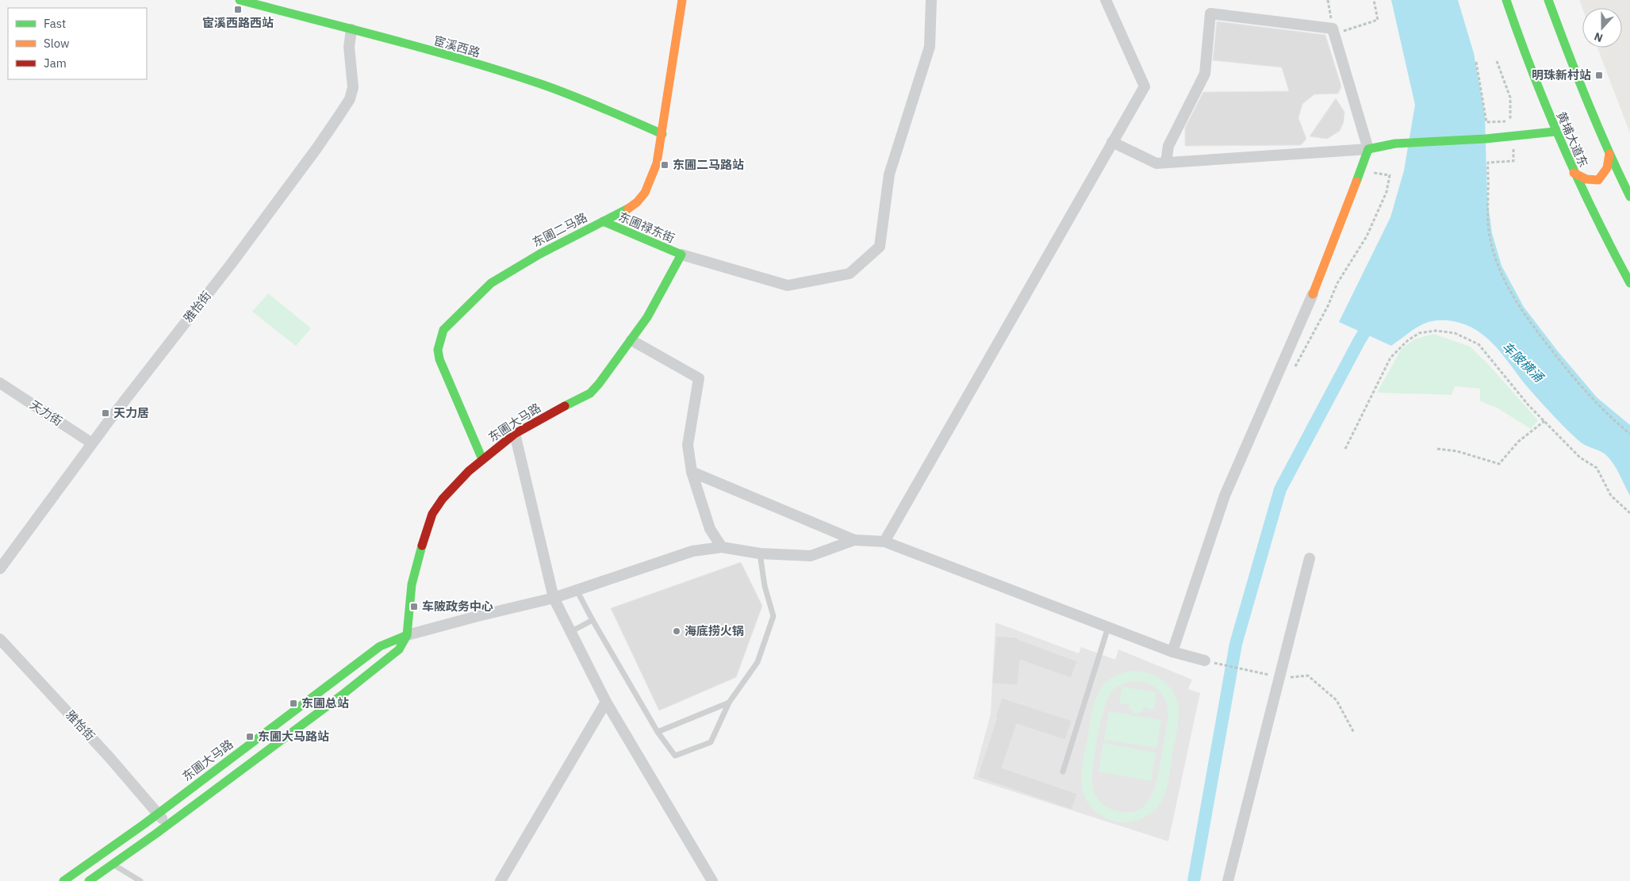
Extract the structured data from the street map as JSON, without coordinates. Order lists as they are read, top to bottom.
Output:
{
  "streets": {
    "street": [
      "宦溪西路",
      "黄埔大道东",
      "东圃禄东街",
      "东圃二马路",
      "雅怡街",
      "天力街",
      "东圃大马路"
    ]
  },
  "crossings": [
    ["宦溪西路", "东圃二马路"],
    ["宦溪西路", "雅怡街"],
    ["东圃禄东街", "东圃二马路"],
    ["东圃禄东街", "东圃大马路"],
    ["东圃二马路", "东圃大马路"],
    ["雅怡街", "天力街"],
    ["雅怡街", "东圃大马路"]
  ],
  "water": ["车陂横涌"],
  "places": {
    "transit": [
      "宦溪西路西站",
      "明珠新村站",
      "东圃二马路站",
      "天力居",
      "车陂政务中心",
      "东圃总站",
      "东圃大马路站"
    ],
    "other": ["海底捞火锅"]
  },
  "legend": ["Fast", "Slow", "Jam"],
  "north": "bottom"
}
